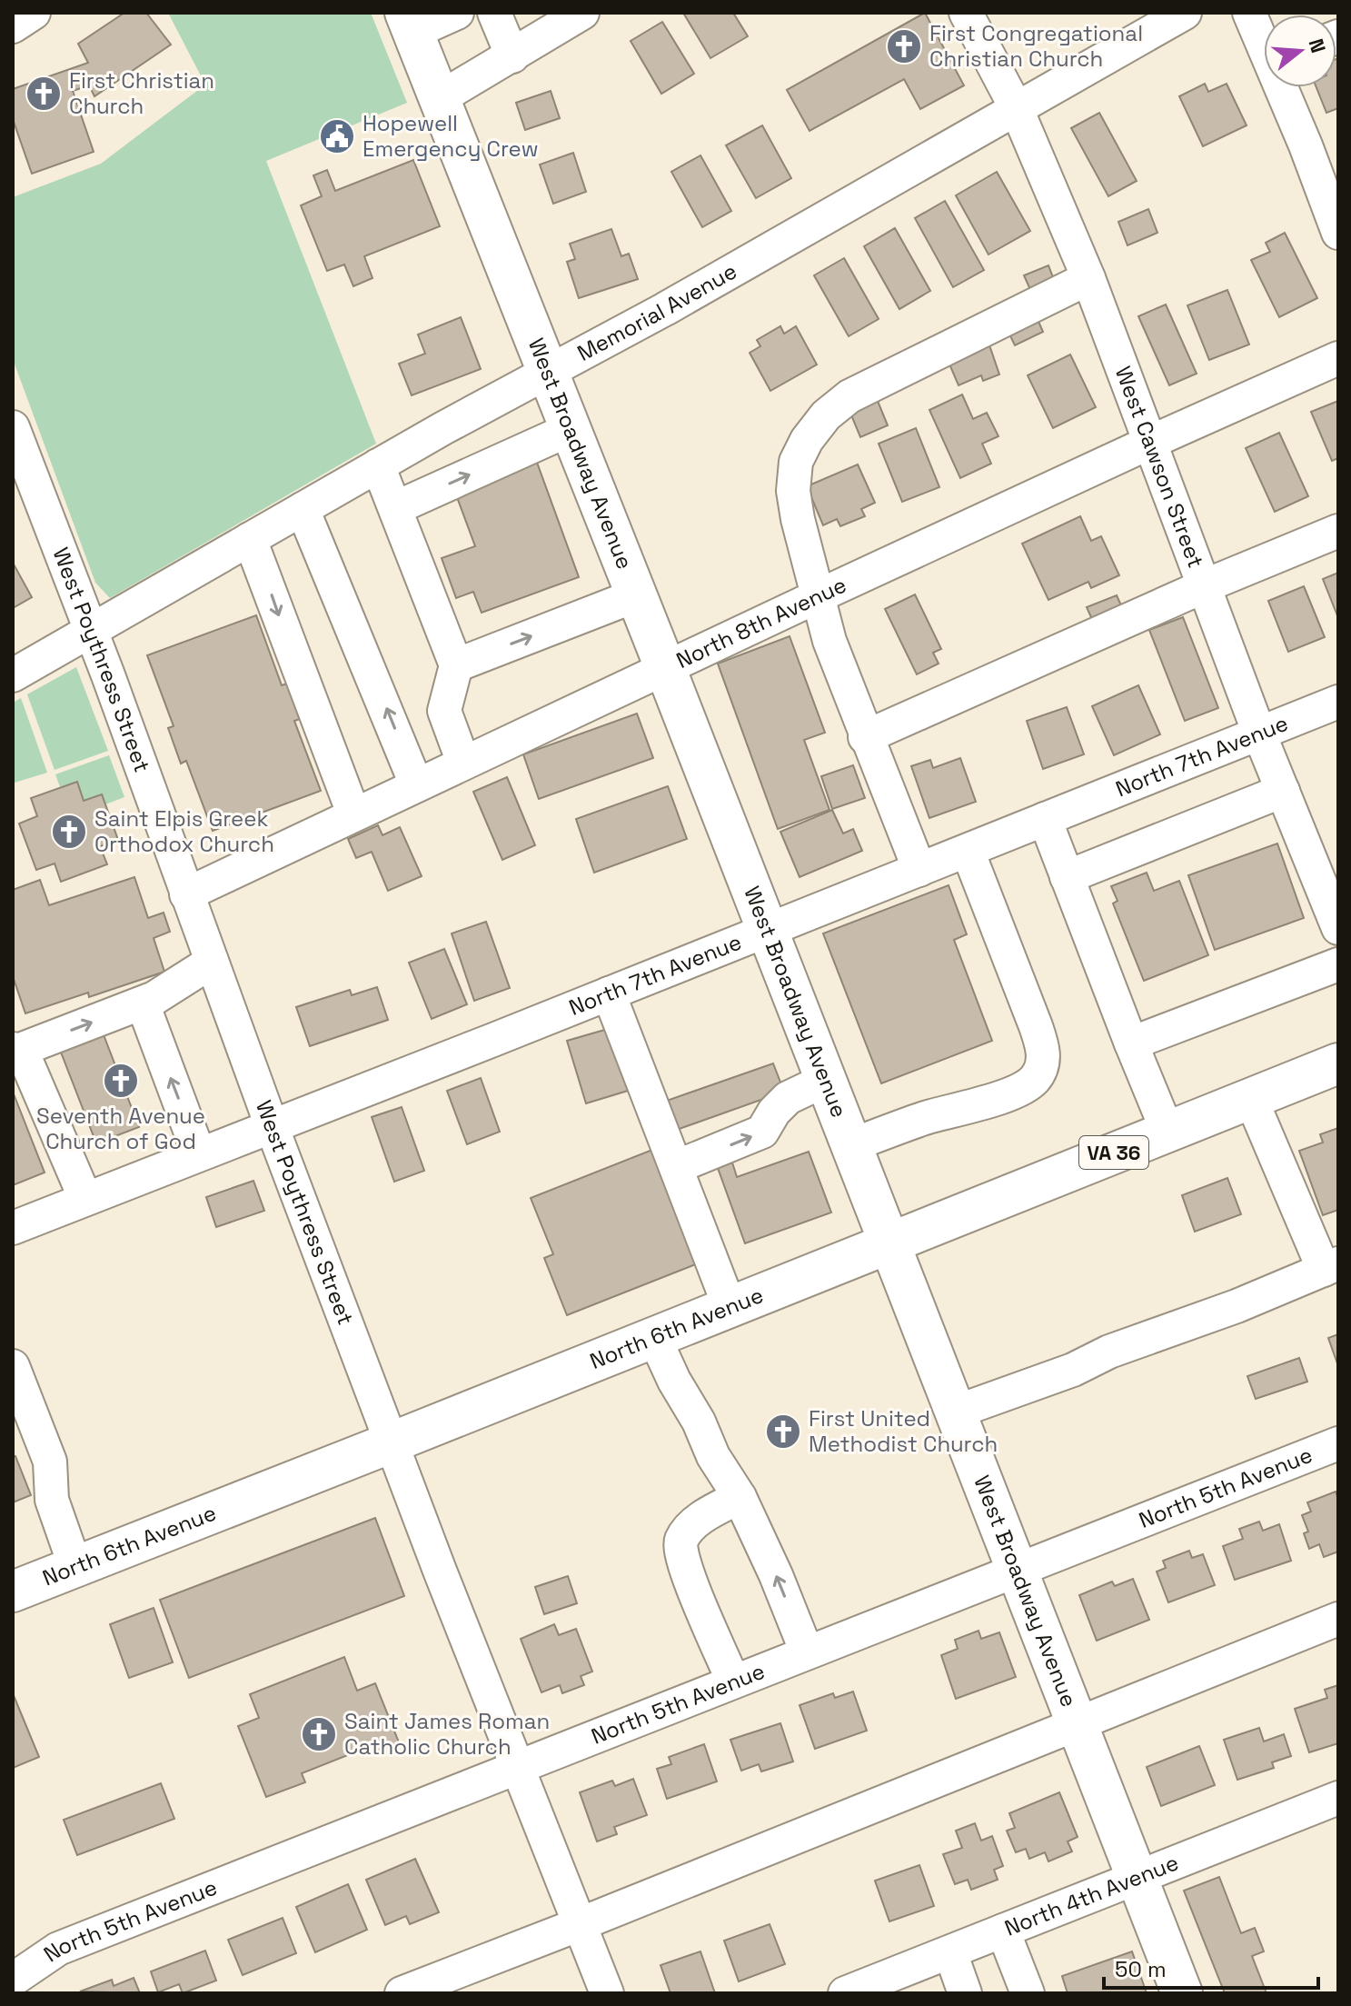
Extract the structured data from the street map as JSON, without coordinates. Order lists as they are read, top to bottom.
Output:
{
  "streets": {
    "main road": ["West Broadway Avenue", "VA 36", "North 6th Avenue"],
    "street": [
      "Memorial Avenue",
      "West Cawson Street",
      "North 8th Avenue",
      "West Poythress Street",
      "North 7th Avenue",
      "North 5th Avenue",
      "North 4th Avenue"
    ]
  },
  "crossings": [
    ["Memorial Avenue", "West Broadway Avenue"],
    ["Memorial Avenue", "West Cawson Street"],
    ["Memorial Avenue", "West Poythress Street"],
    ["West Broadway Avenue", "North 8th Avenue"],
    ["West Broadway Avenue", "North 7th Avenue"],
    ["West Broadway Avenue", "North 6th Avenue"],
    ["West Broadway Avenue", "North 5th Avenue"],
    ["West Broadway Avenue", "North 4th Avenue"],
    ["West Cawson Street", "North 8th Avenue"],
    ["West Cawson Street", "North 7th Avenue"],
    ["North 8th Avenue", "West Poythress Street"],
    ["West Poythress Street", "North 7th Avenue"],
    ["West Poythress Street", "North 6th Avenue"],
    ["West Poythress Street", "North 5th Avenue"]
  ],
  "places": {
    "church": [
      "First Congregational Christian Church",
      "First Christian Church",
      "Saint Elpis Greek Orthodox Church",
      "Seventh Avenue Church of God",
      "First United Methodist Church",
      "Saint James Roman Catholic Church"
    ],
    "public building": ["Hopewell Emergency Crew"]
  },
  "scale_bar": "50 m",
  "north": "right"
}
